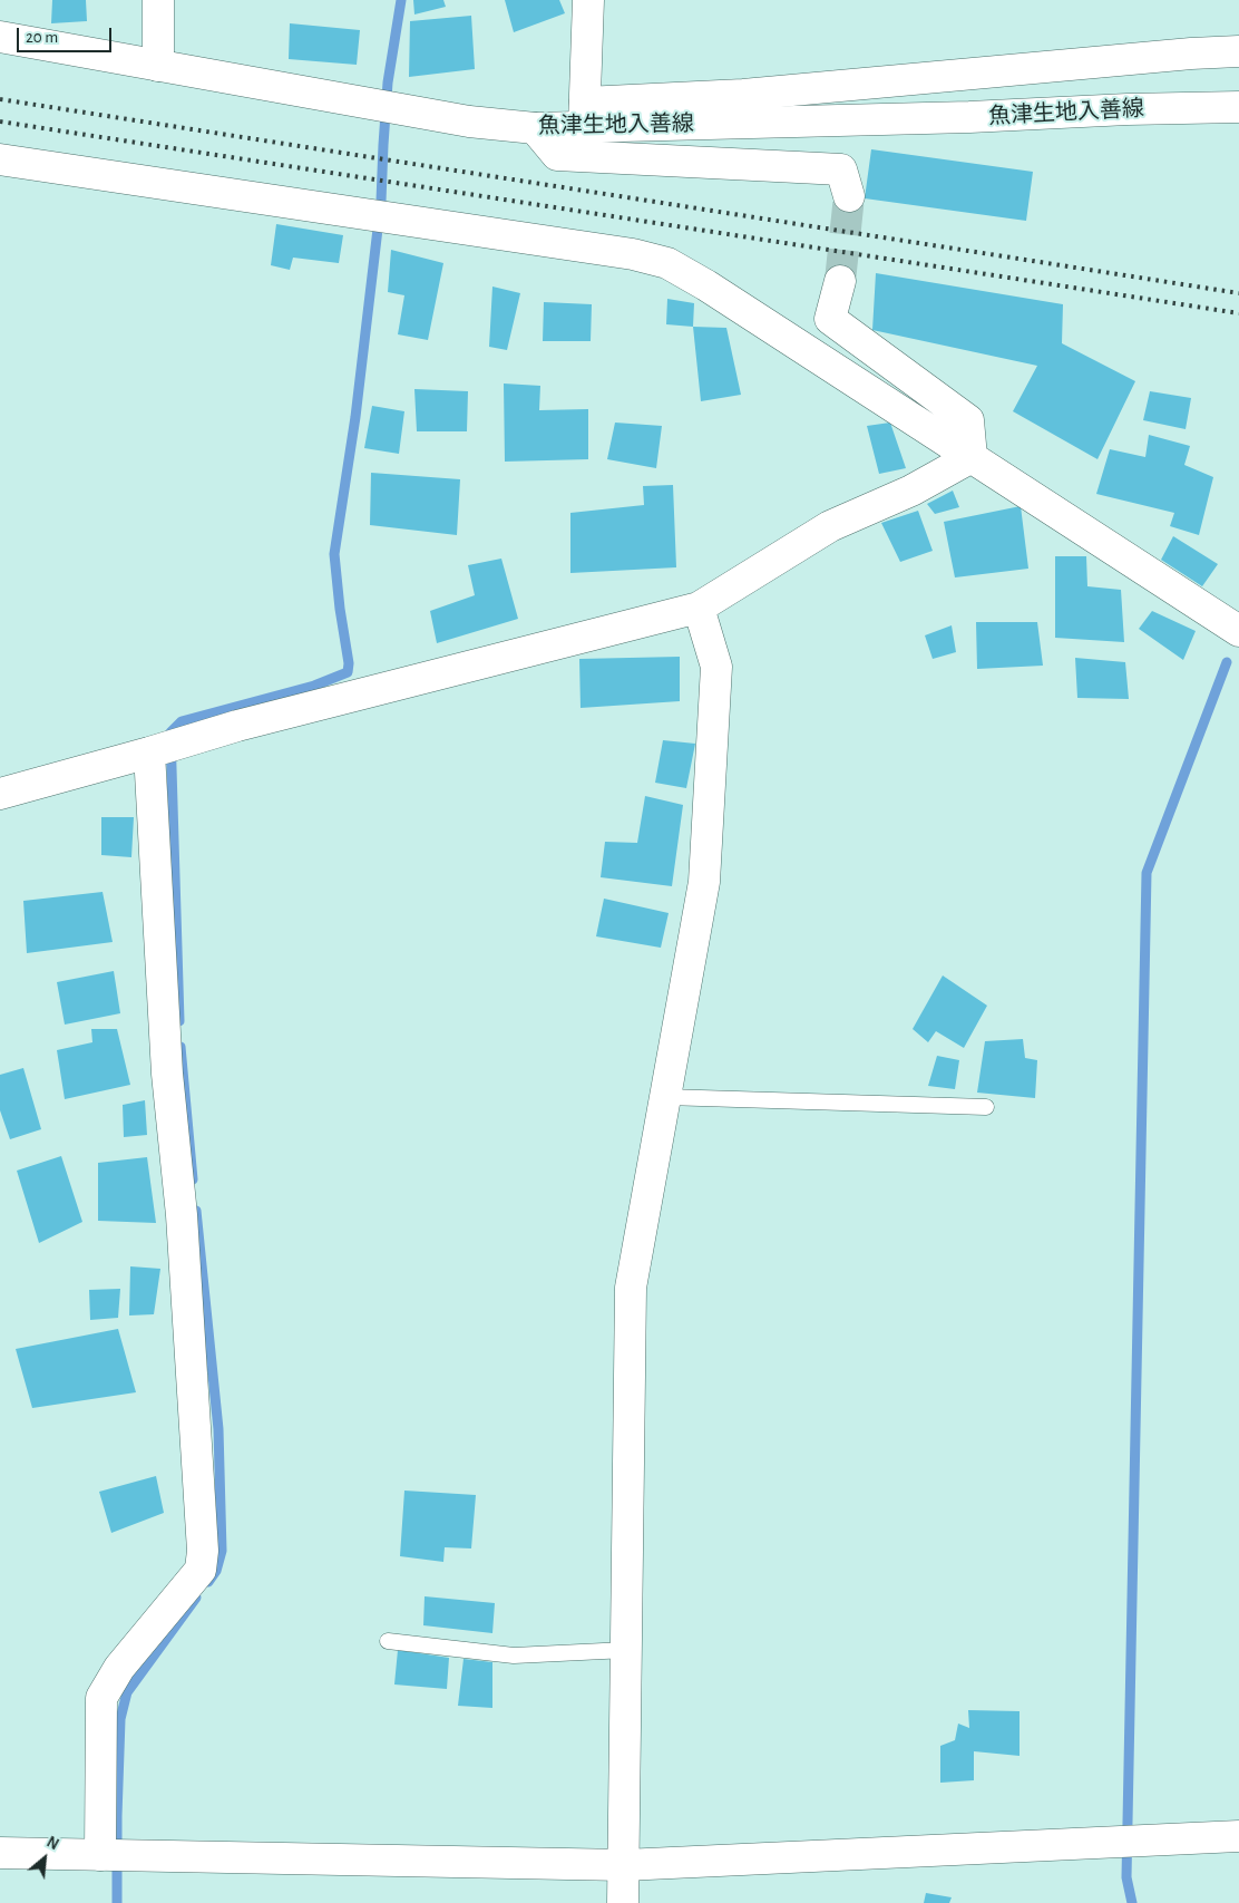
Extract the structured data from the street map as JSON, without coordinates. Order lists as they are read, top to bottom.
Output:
{
  "streets": {
    "street": ["魚津生地入善線"]
  },
  "scale_bar": "20 m",
  "north": "top right"
}
